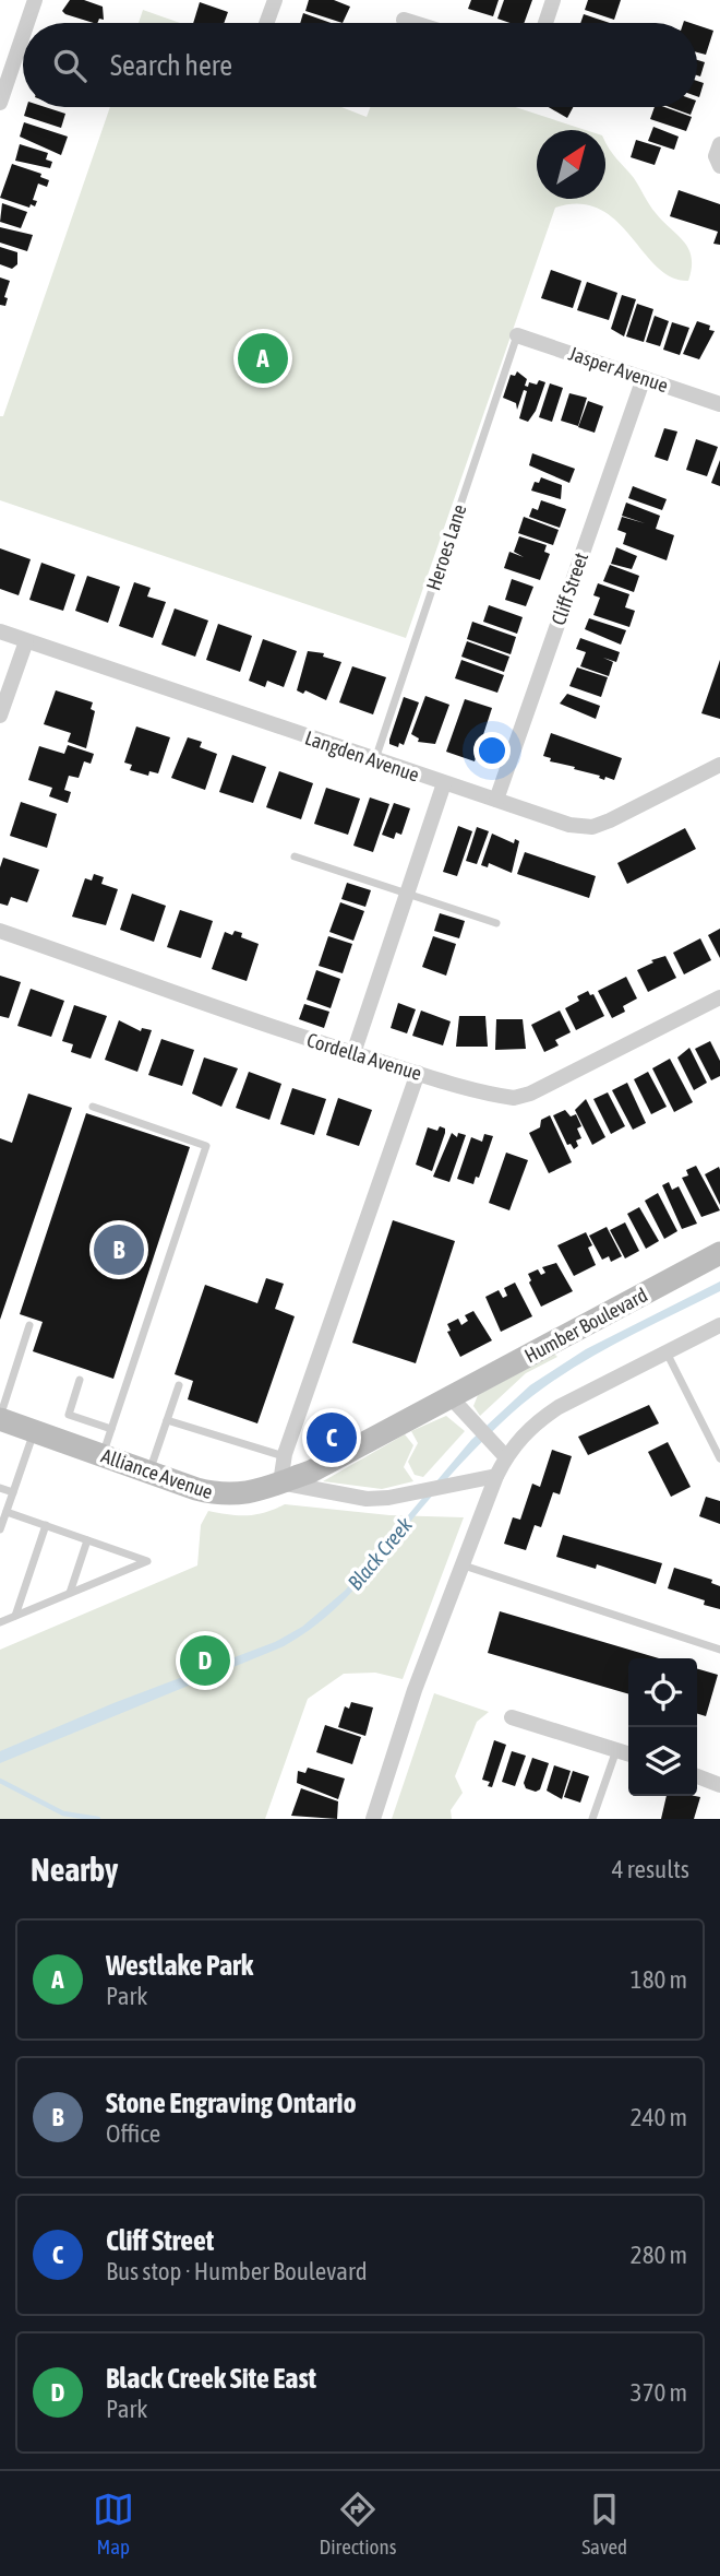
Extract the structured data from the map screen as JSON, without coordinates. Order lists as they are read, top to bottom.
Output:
{
  "streets": {
    "street": [
      "Jasper Avenue",
      "Cliff Street",
      "Langden Avenue",
      "Cordella Avenue",
      "Humber Boulevard",
      "Alliance Avenue"
    ],
    "lane": ["Heroes Lane"]
  },
  "crossings": [
    ["Jasper Avenue", "Heroes Lane"],
    ["Jasper Avenue", "Cliff Street"],
    ["Heroes Lane", "Langden Avenue"],
    ["Cliff Street", "Langden Avenue"],
    ["Humber Boulevard", "Alliance Avenue"]
  ],
  "water": ["Black Creek"],
  "north": "top right",
  "page": {
    "search": "Search here",
    "pins": [
      "A",
      "B",
      "C",
      "D"
    ],
    "heading": ["Nearby", "4 results"],
    "list": [
      {
        "mark": "A",
        "name": "Westlake Park",
        "note": "Park",
        "value": "180 m"
      },
      {
        "mark": "B",
        "name": "Stone Engraving Ontario",
        "note": "Office",
        "value": "240 m"
      },
      {
        "mark": "C",
        "name": "Cliff Street",
        "note": "Bus stop · Humber Boulevard",
        "value": "280 m"
      },
      {
        "mark": "D",
        "name": "Black Creek Site East",
        "note": "Park",
        "value": "370 m"
      }
    ],
    "nav": ["Map", "Directions", "Saved"]
  }
}
